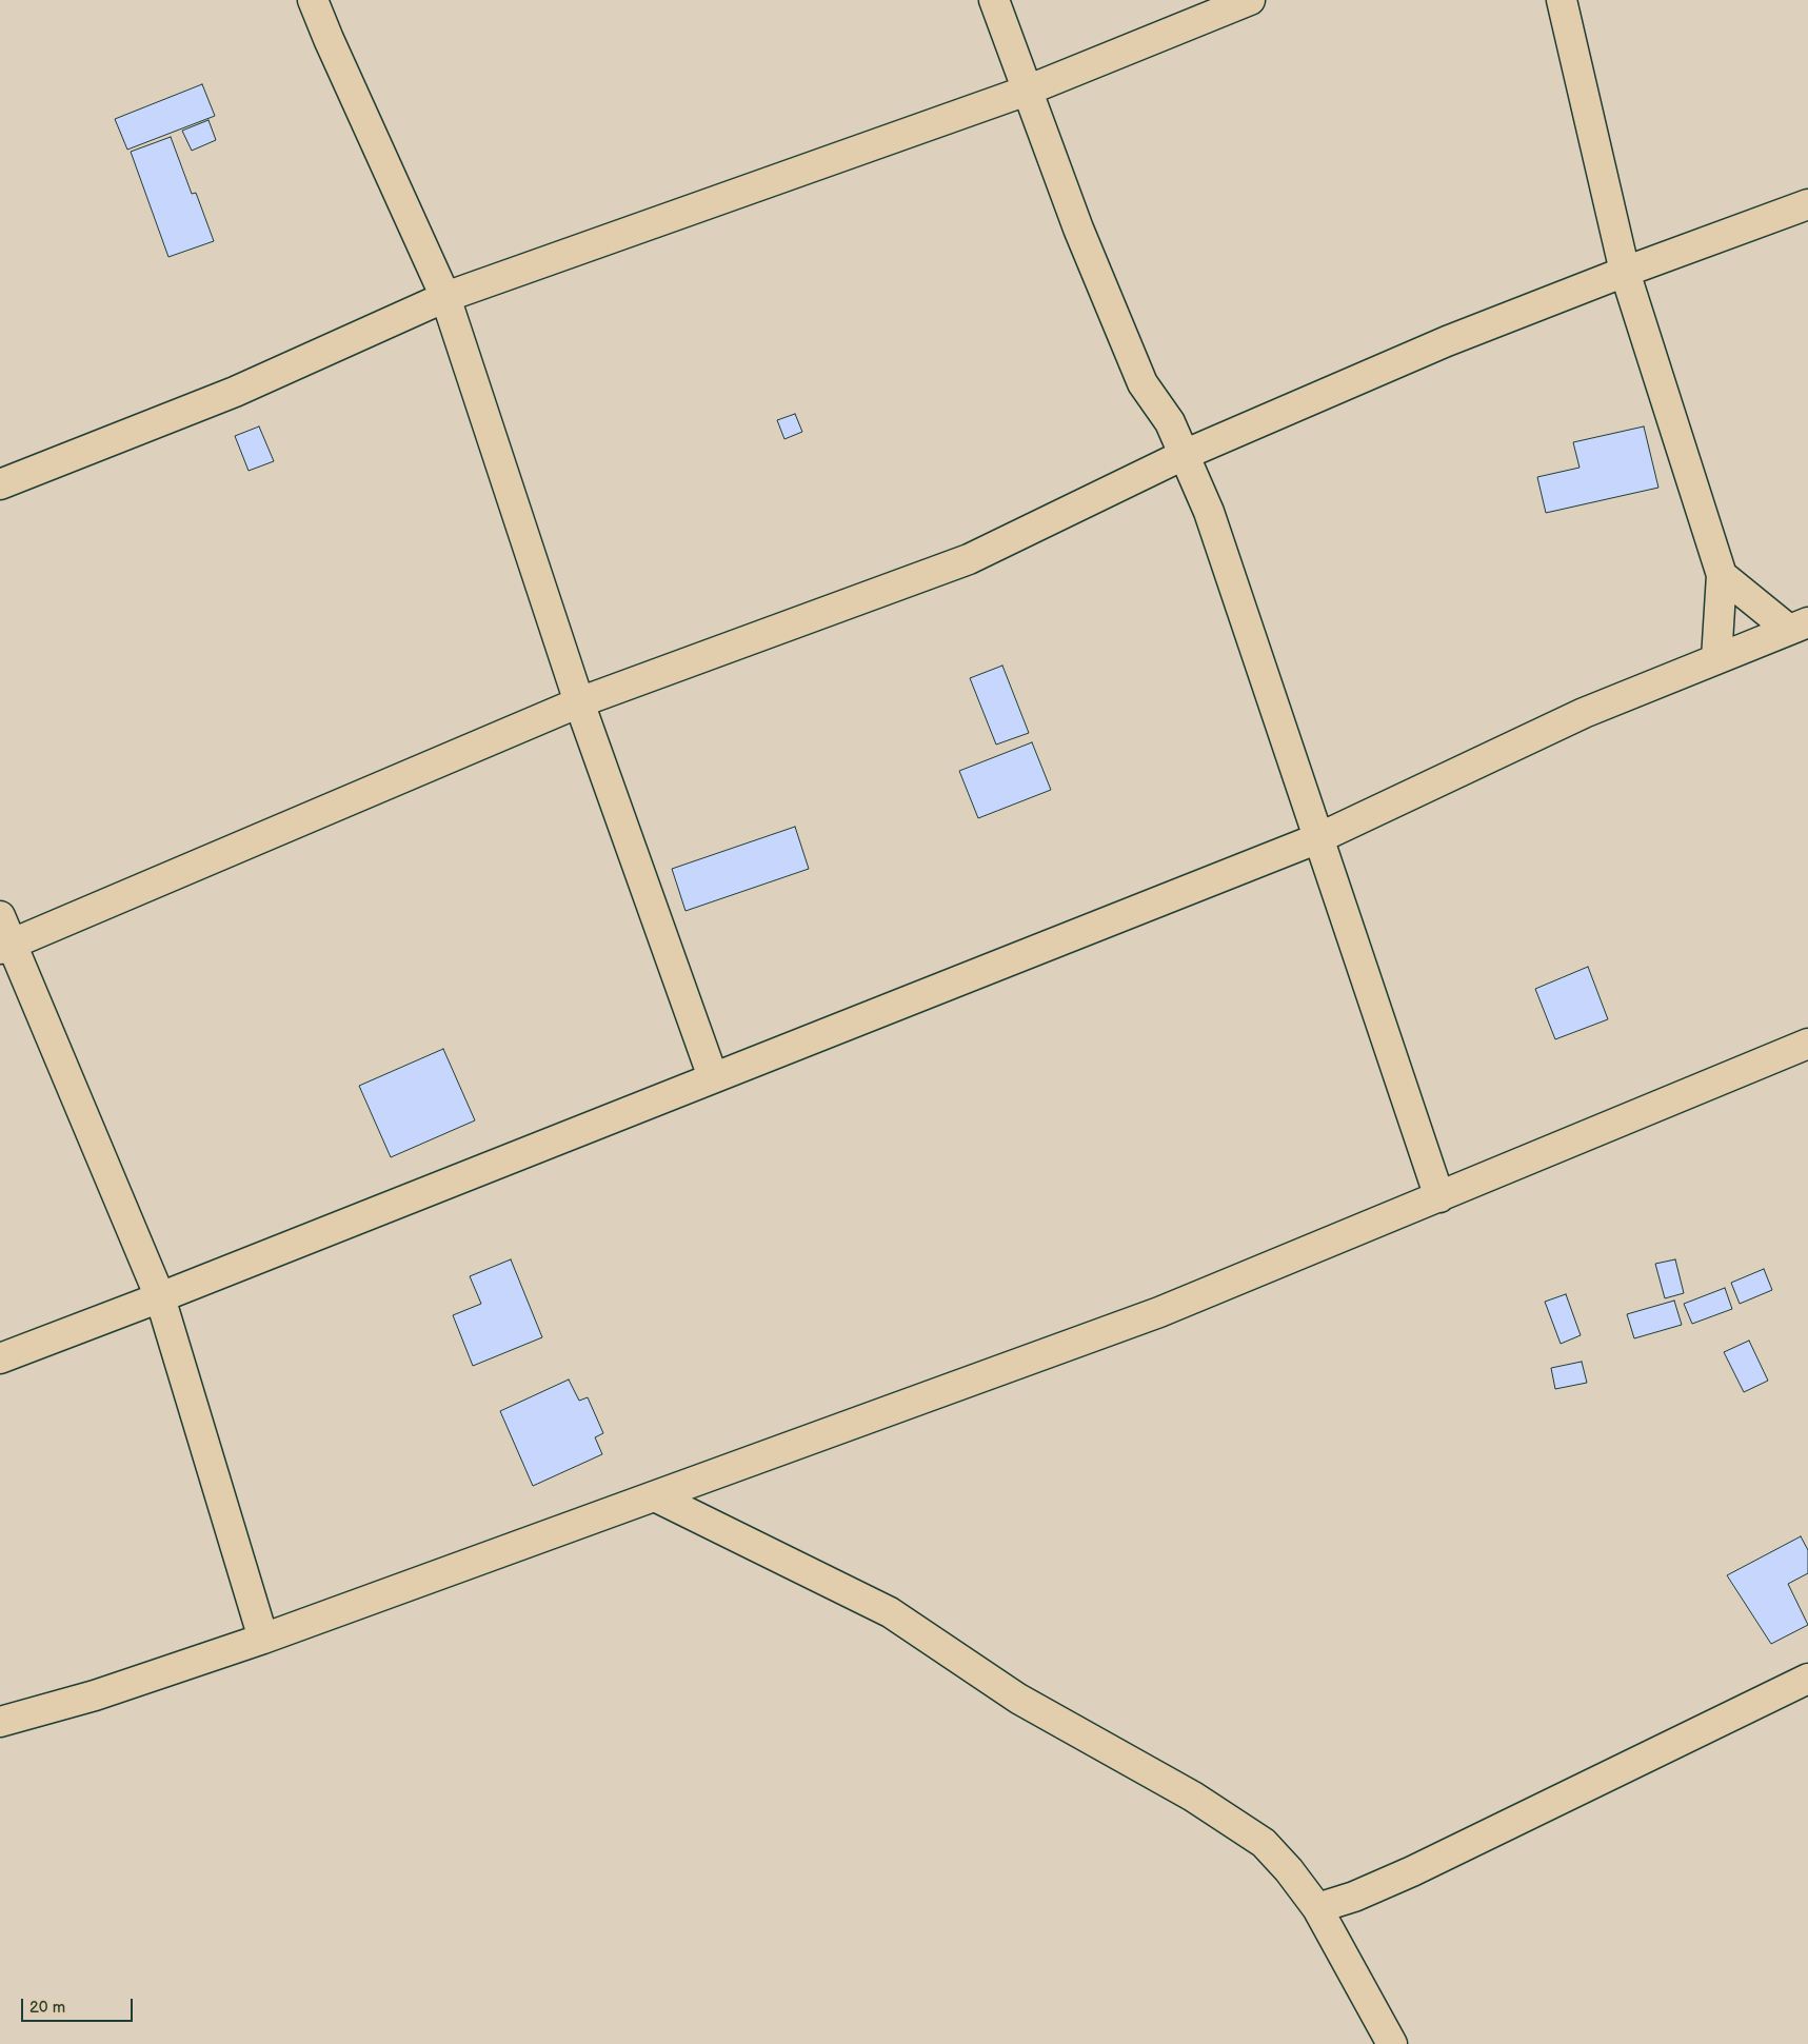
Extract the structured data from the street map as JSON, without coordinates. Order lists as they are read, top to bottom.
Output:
{
  "scale_bar": "20 m"
}
